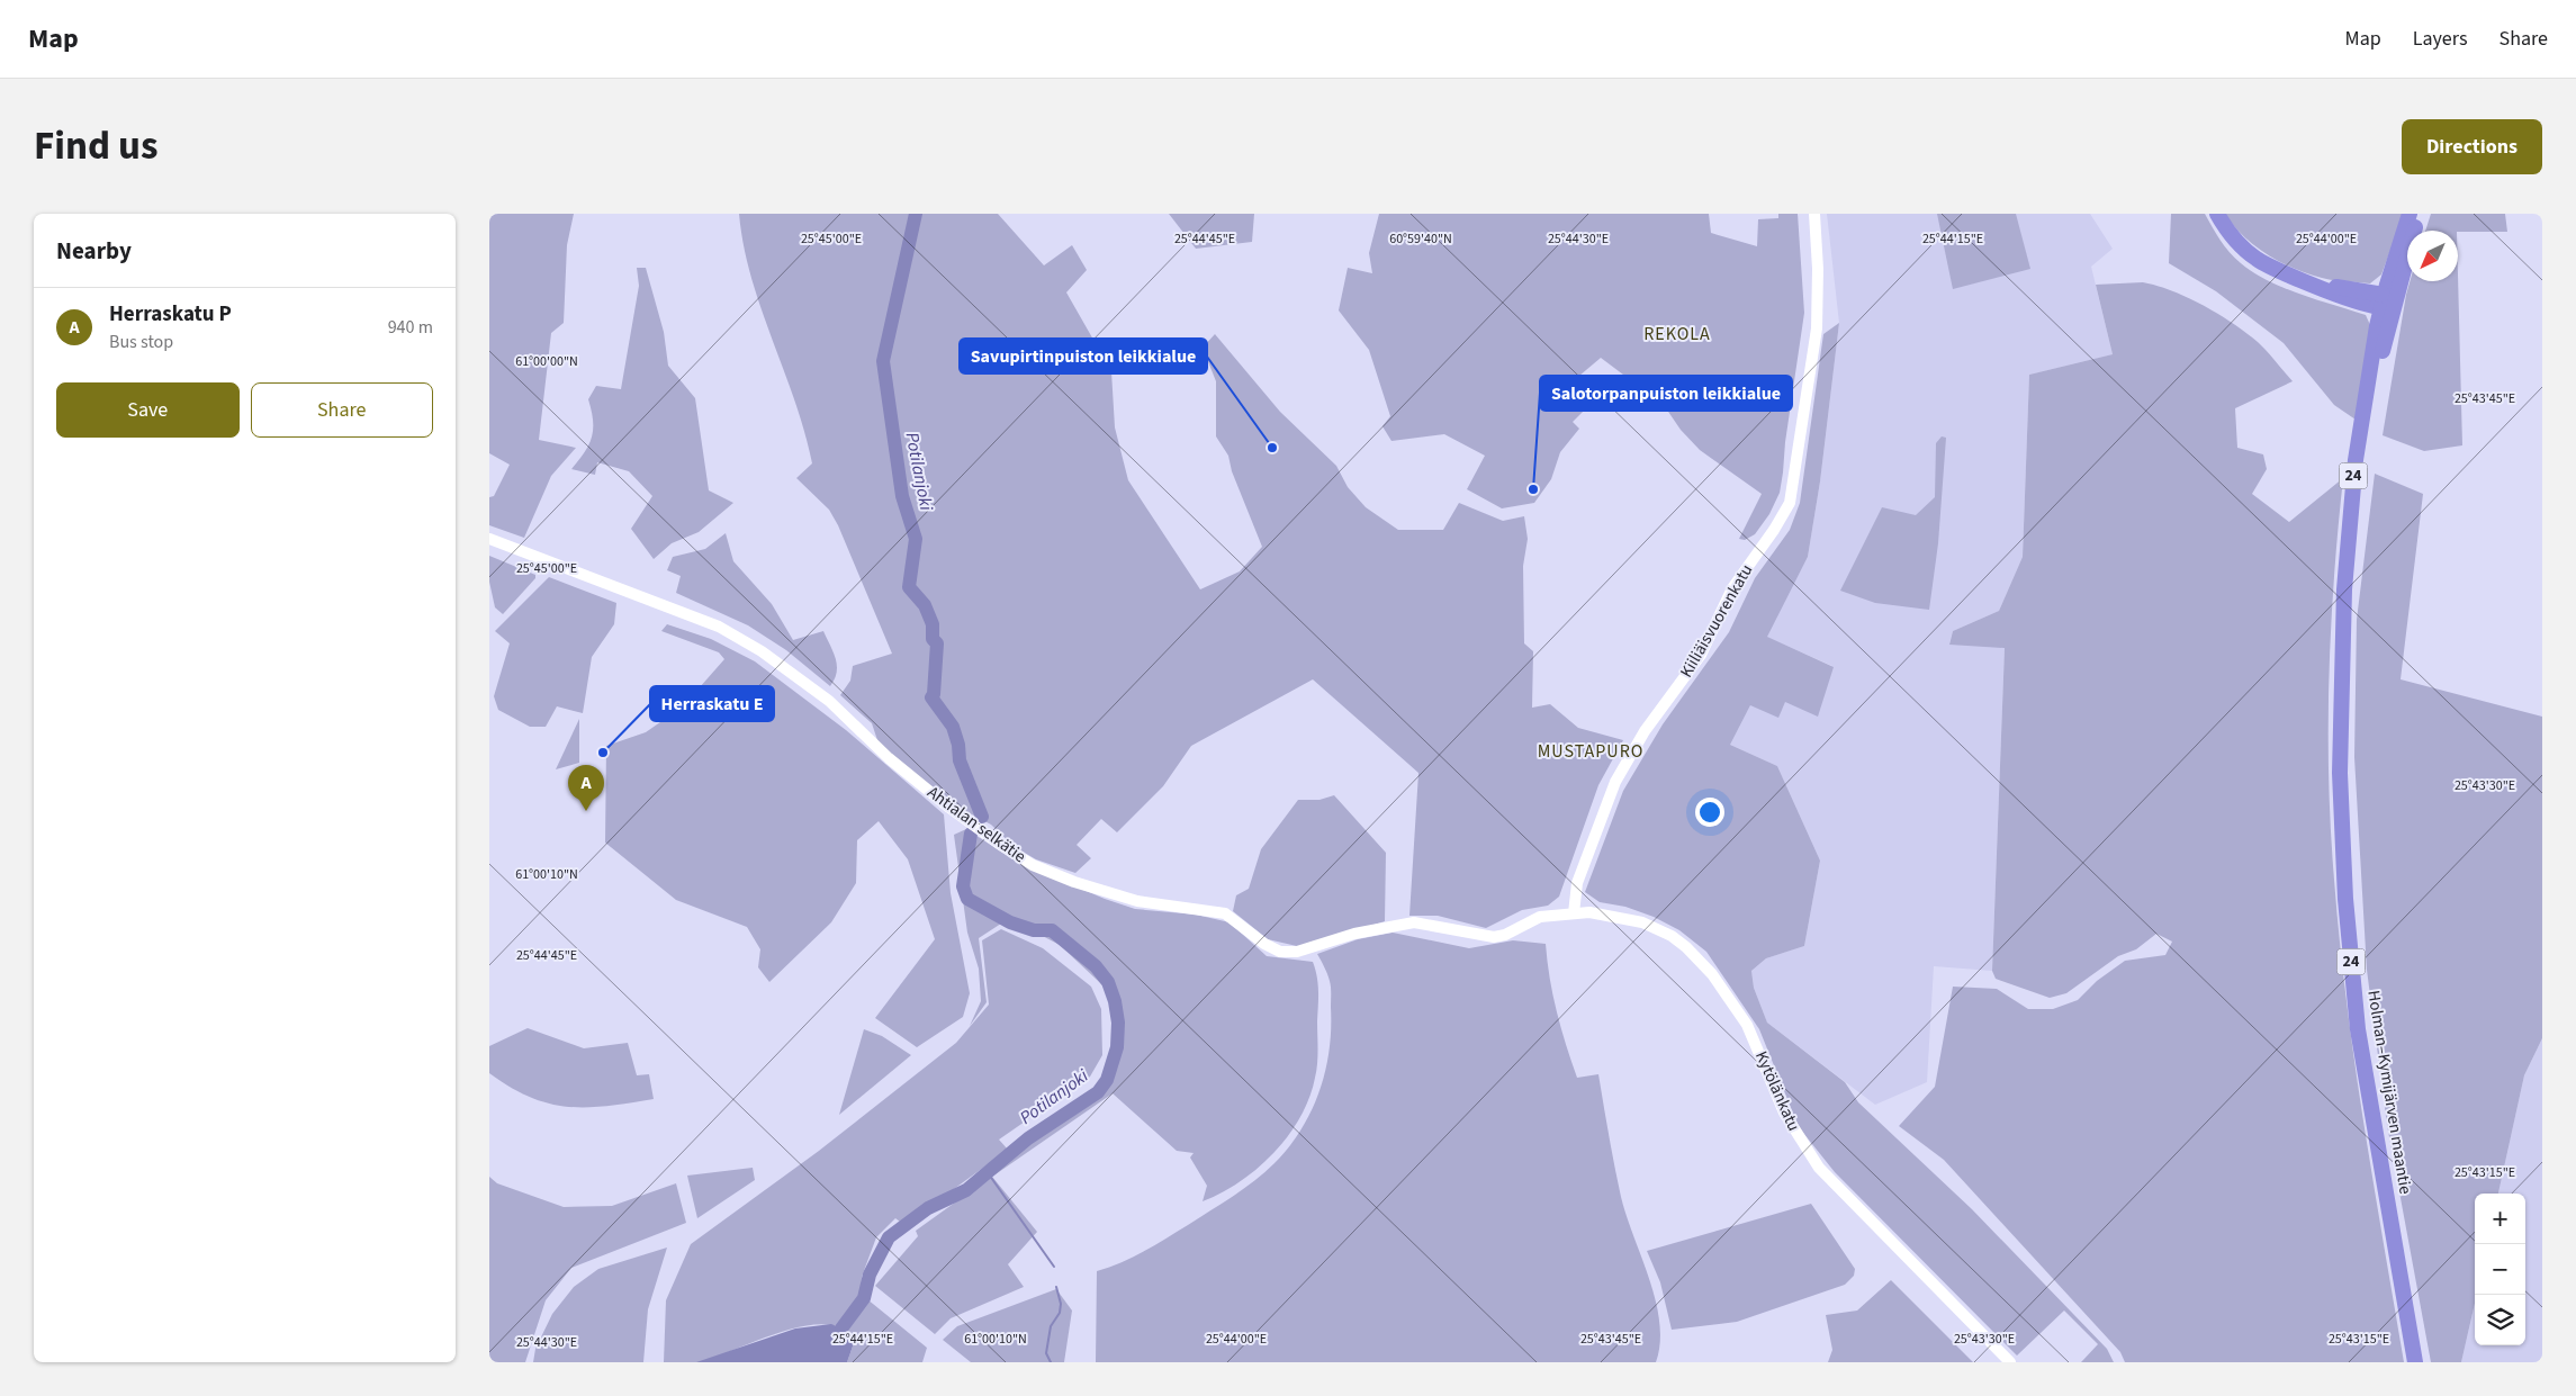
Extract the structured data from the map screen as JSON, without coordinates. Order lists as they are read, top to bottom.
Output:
{
  "streets": {
    "highway": ["24", "Holman–Kymijärven maantie"],
    "street": ["Kiiliäisvuorenkatu", "Ahtialan selkätie", "Kytölänkatu"]
  },
  "crossings": [
    ["Kiiliäisvuorenkatu", "Kytölänkatu"],
    ["Ahtialan selkätie", "Kytölänkatu"]
  ],
  "districts": ["REKOLA", "MUSTAPURO"],
  "water": ["Potilanjoki"],
  "places": ["Savupirtinpuiston leikkialue", "Salotorpanpuiston leikkialue", "Herraskatu E"],
  "north": "bottom left",
  "page": {
    "header": "Map",
    "nav": ["Map", "Layers", "Share"],
    "title": "Find us",
    "buttons": [
      "Directions",
      ["Save", "Share"]
    ],
    "heading": "Nearby",
    "list": [
      {
        "mark": "A",
        "name": "Herraskatu P",
        "note": "Bus stop",
        "value": "940 m"
      }
    ],
    "pins": "A",
    "map_buttons": ["+", "−"]
  },
  "coordinates": [
    "60°59'40\"N",
    "25°45'00\"E",
    "25°44'45\"E",
    "25°44'30\"E",
    "25°44'15\"E",
    "25°44'00\"E",
    "61°00'00\"N",
    "25°43'45\"E",
    "25°43'30\"E",
    "61°00'10\"N",
    "25°43'15\"E"
  ]
}
